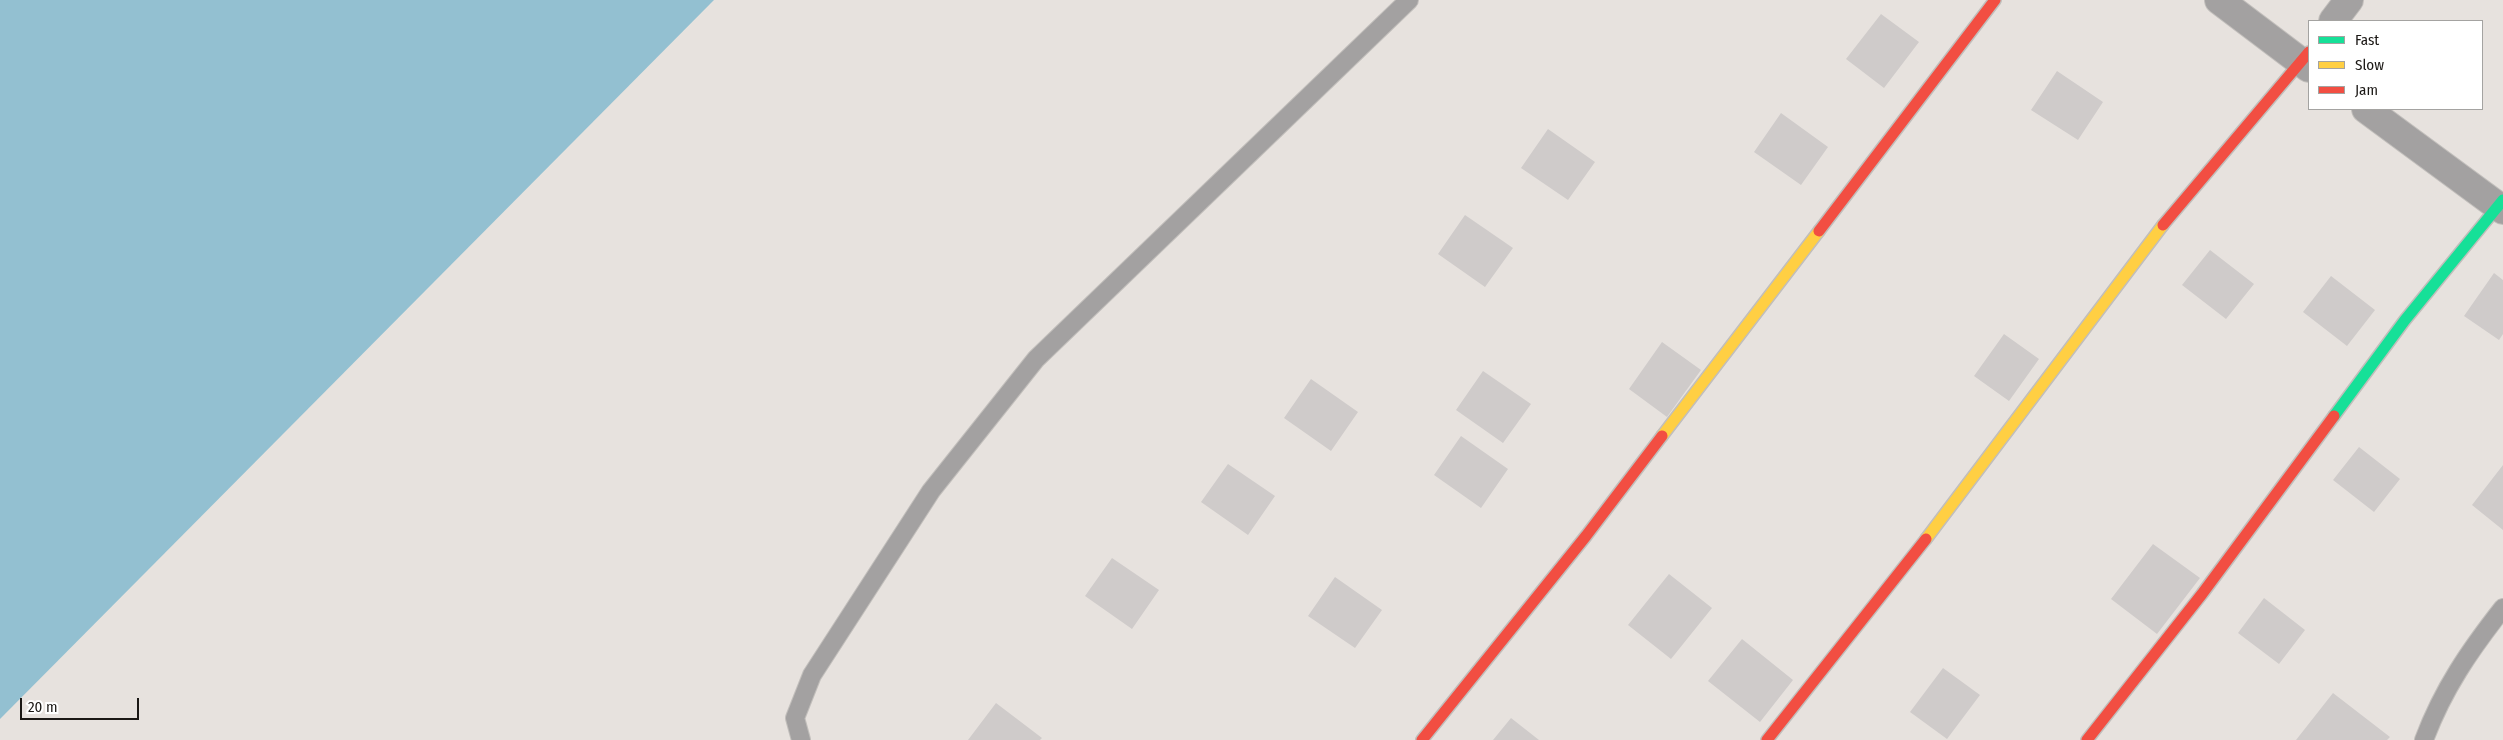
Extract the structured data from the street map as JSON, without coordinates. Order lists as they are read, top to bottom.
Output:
{
  "legend": ["Fast", "Slow", "Jam"],
  "scale_bar": "20 m"
}
